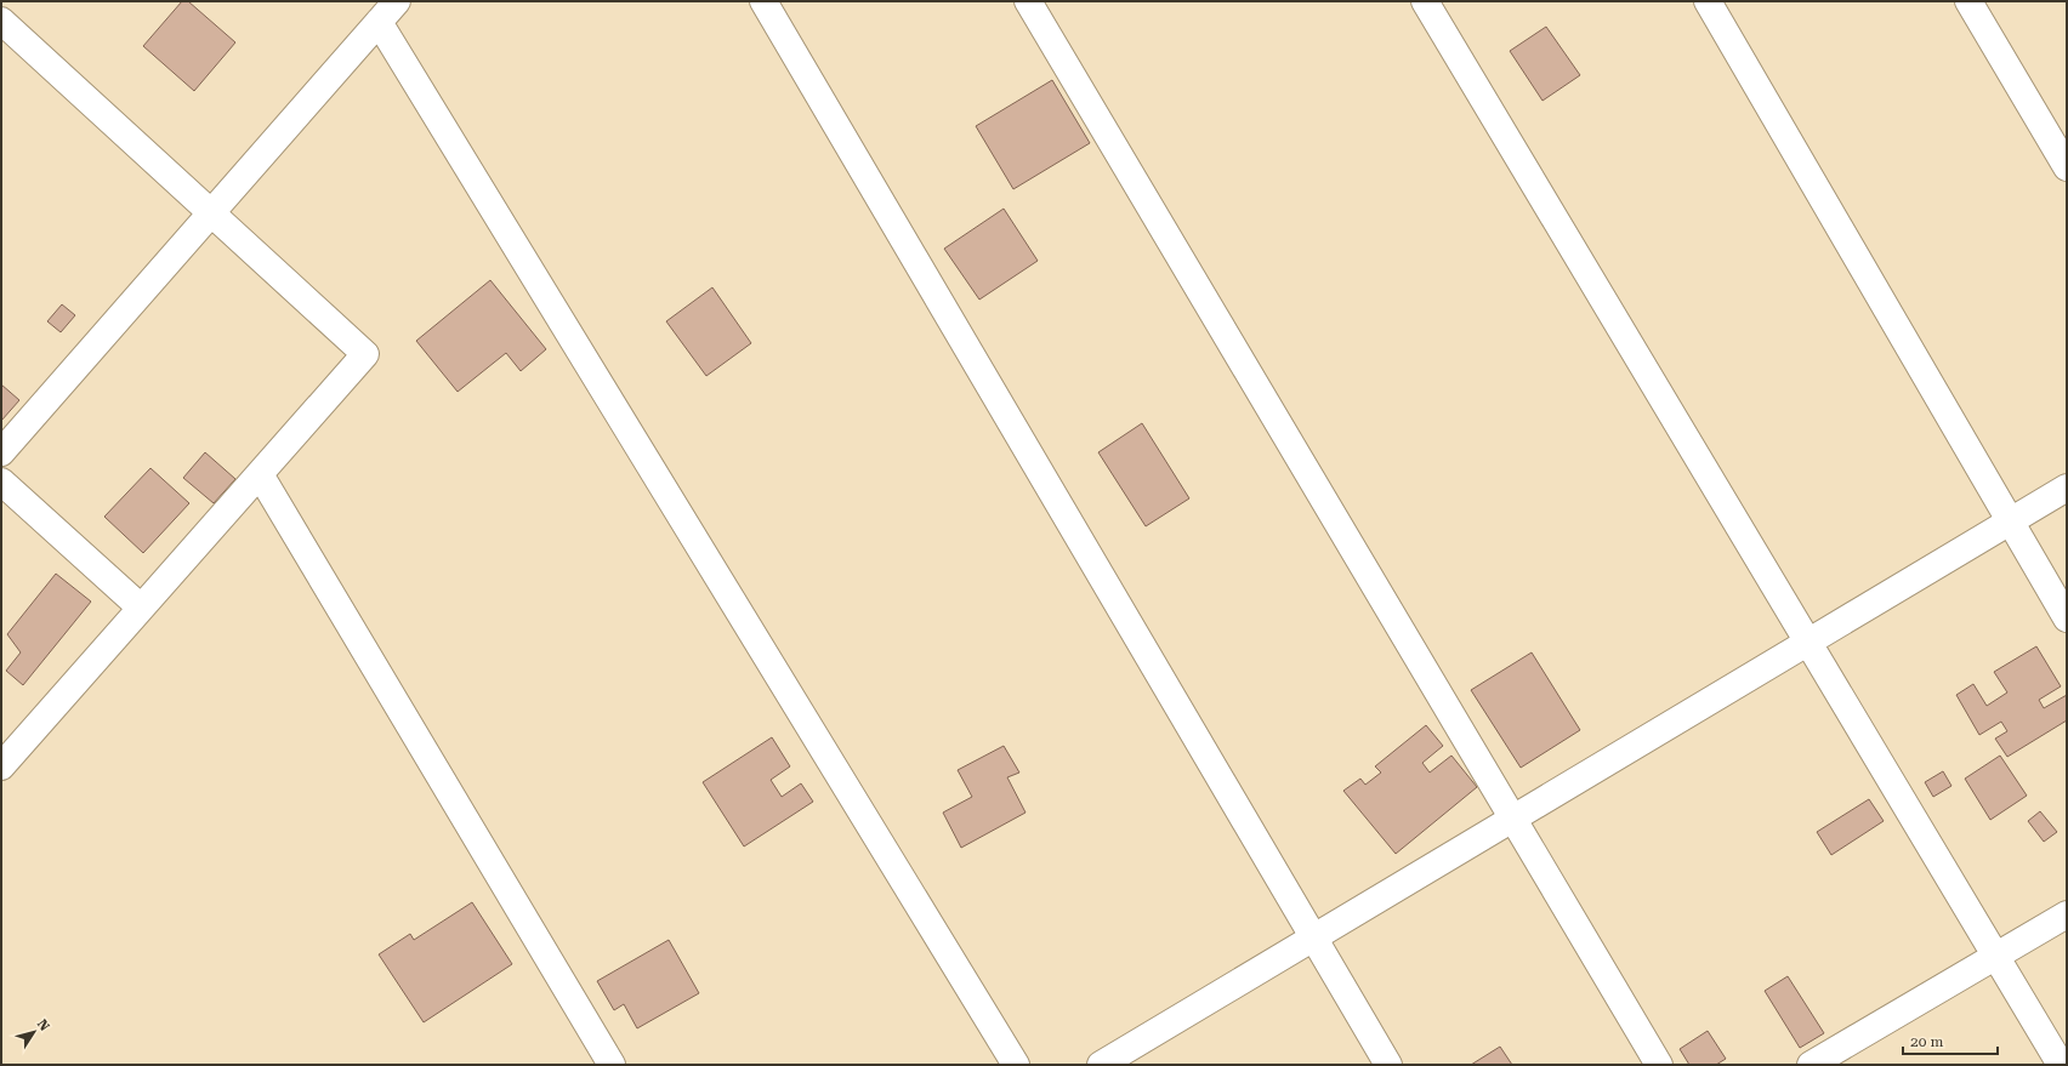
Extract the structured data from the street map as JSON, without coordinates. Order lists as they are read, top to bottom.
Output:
{
  "scale_bar": "20 m",
  "north": "top right"
}
